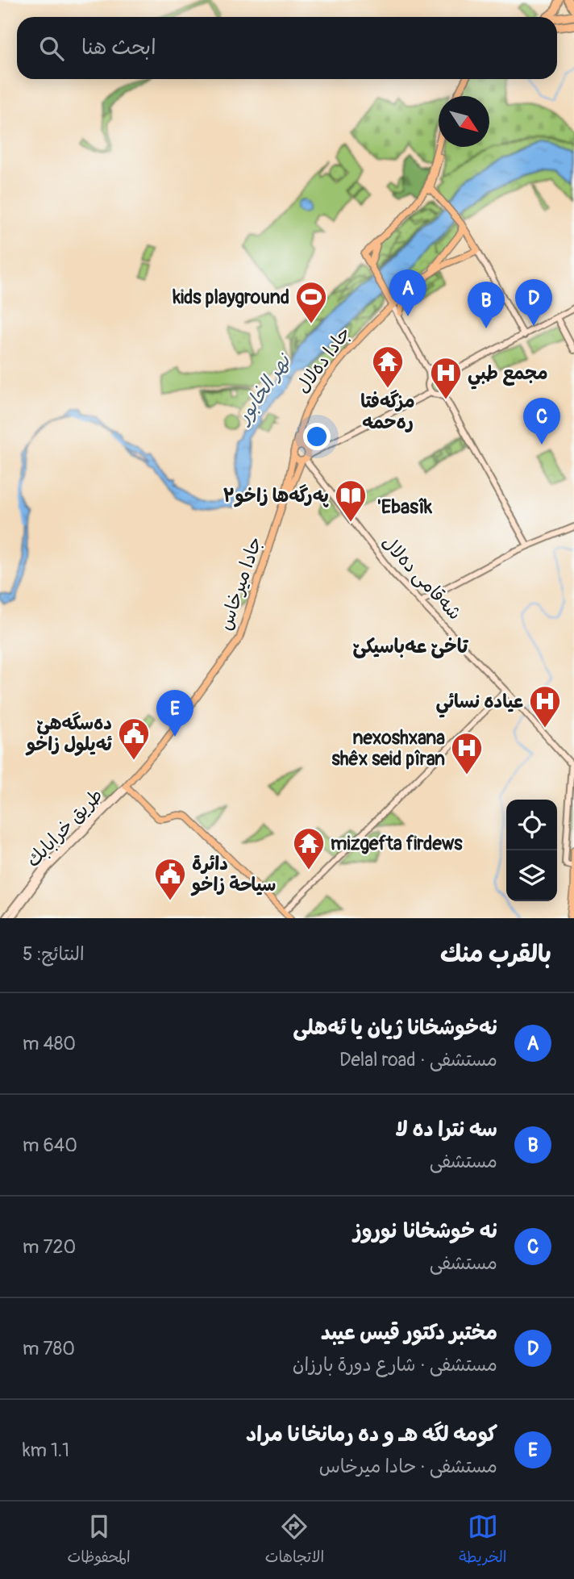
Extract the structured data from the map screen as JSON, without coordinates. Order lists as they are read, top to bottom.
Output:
{
  "streets": {
    "main road": [
      "جادا دەلال",
      "شەقامی دەلال",
      "جادا ميرخاس",
      "طريق خرابابك"
    ]
  },
  "crossings": [
    ["جادا دەلال", "شەقامی دەلال"],
    ["جادا دەلال", "جادا ميرخاس"],
    ["جادا دەلال", "طريق خرابابك"],
    ["جادا ميرخاس", "طريق خرابابك"]
  ],
  "districts": ["'Ebasîk", "تاخێ عه‌باسيكێ"],
  "water": ["نهر الخابور"],
  "places": {
    "sports": ["kids playground"],
    "temple": ["مزگەفتا رەحمە", "mizgefta firdews"],
    "hospital": ["مجمع طبي", "عياده نسائي", "nexoshxana shêx seid pîran"],
    "library": ["پەرگەها زاخو۲"],
    "public building": ["ده‌سگه‌هێ ئه‌يلول زاخو", "دائرة سياحة زاخو"]
  },
  "north": "bottom right",
  "page": {
    "search": "ابحث هنا",
    "pins": [
      "A",
      "D",
      "B",
      "C",
      "E"
    ],
    "heading": ["بالقرب منك", "النتائج: 5"],
    "list": [
      {
        "mark": "A",
        "name": "نەخوشخانا ژيان يا ئەهلى",
        "note": "مستشفى · Delal road",
        "value": "480 m"
      },
      {
        "mark": "B",
        "name": "سه نترا ده لا",
        "note": "مستشفى",
        "value": "640 m"
      },
      {
        "mark": "C",
        "name": "نه خوشخانا نوروز",
        "note": "مستشفى",
        "value": "720 m"
      },
      {
        "mark": "D",
        "name": "مختبر دكتور قيس عيبد",
        "note": "مستشفى · شارع دورة بارزان",
        "value": "780 m"
      },
      {
        "mark": "E",
        "name": "كومه لگه هـ و ده رمانخانا مراد",
        "note": "مستشفى · حادا ميرخاس",
        "value": "1.1 km"
      }
    ],
    "nav": ["الخريطة", "الاتجاهات", "المحفوظات"]
  }
}
